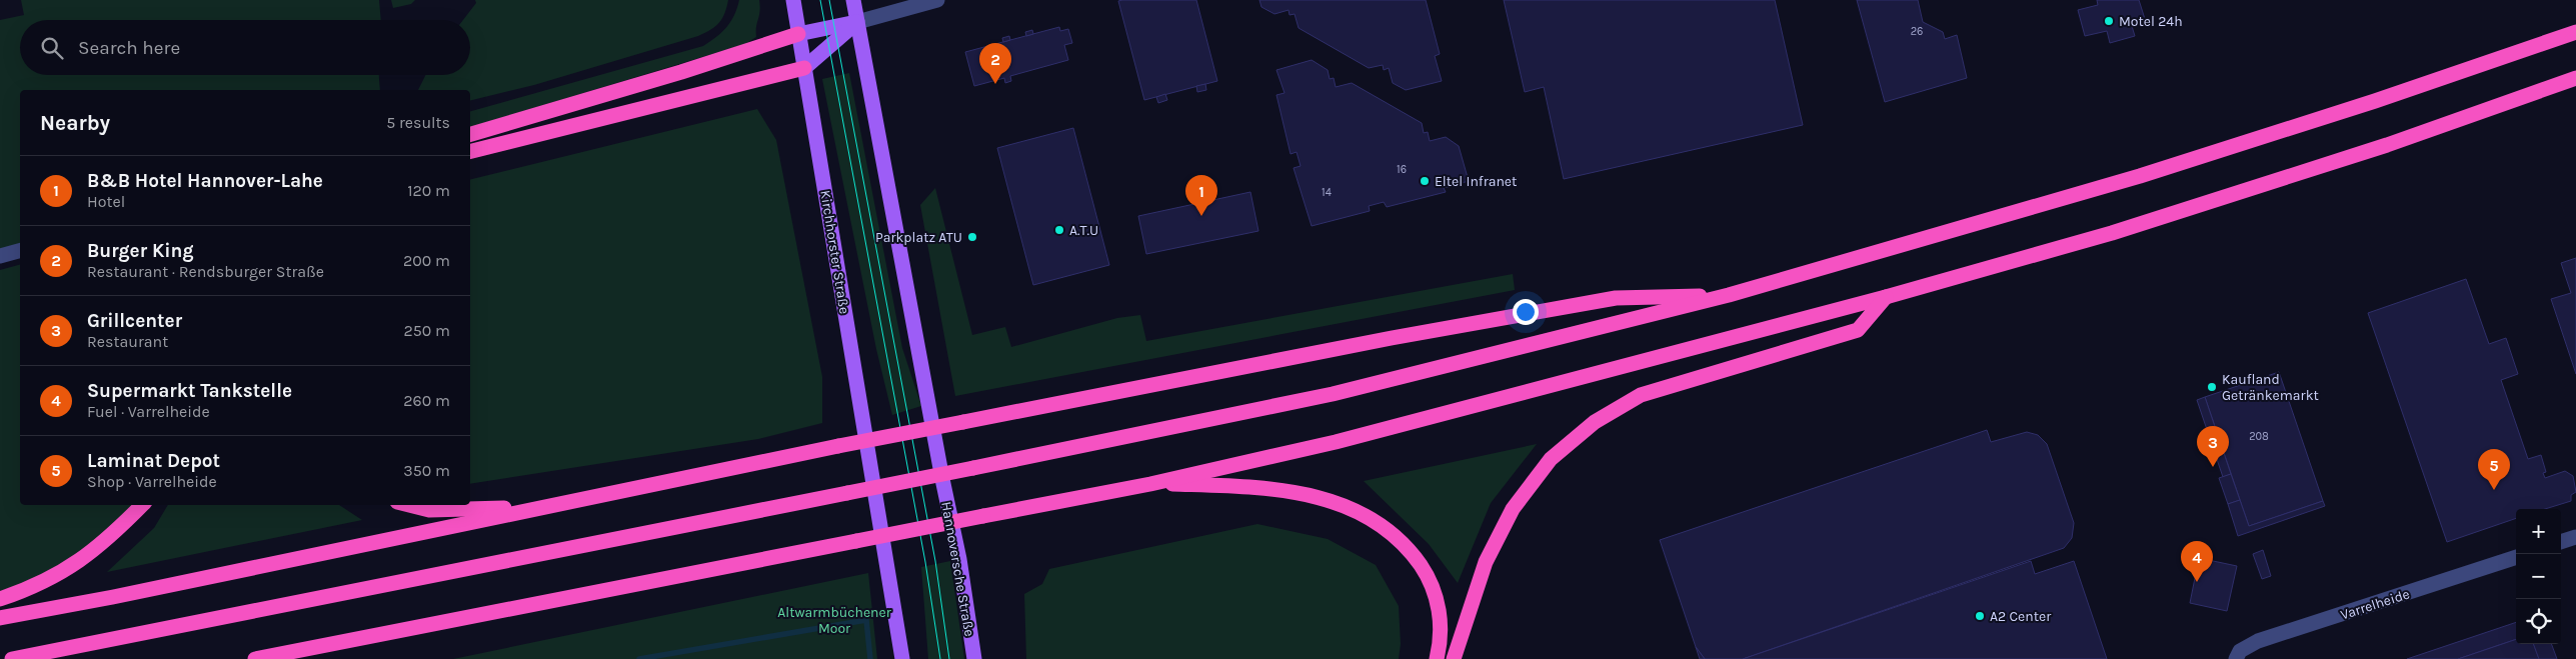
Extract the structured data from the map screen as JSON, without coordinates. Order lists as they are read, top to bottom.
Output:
{
  "streets": {
    "main road": ["Kirchhorster Straße", "Hannoversche Straße"],
    "street": ["Varrelheide"]
  },
  "parks": ["Altwarmbüchener Moor"],
  "places": [
    "Motel 24h",
    "Eltel Infranet",
    "A.T.U",
    "Parkplatz ATU",
    "Kaufland Getränkemarkt",
    "A2 Center"
  ],
  "house_numbers": [
    "26",
    "16",
    "14",
    "208"
  ],
  "page": {
    "search": "Search here",
    "pins": [
      "2",
      "1",
      "3",
      "5",
      "4"
    ],
    "heading": ["Nearby", "5 results"],
    "list": [
      {
        "mark": "1",
        "name": "B&B Hotel Hannover-Lahe",
        "note": "Hotel",
        "value": "120 m"
      },
      {
        "mark": "2",
        "name": "Burger King",
        "note": "Restaurant · Rendsburger Straße",
        "value": "200 m"
      },
      {
        "mark": "3",
        "name": "Grillcenter",
        "note": "Restaurant",
        "value": "250 m"
      },
      {
        "mark": "4",
        "name": "Supermarkt Tankstelle",
        "note": "Fuel · Varrelheide",
        "value": "260 m"
      },
      {
        "mark": "5",
        "name": "Laminat Depot",
        "note": "Shop · Varrelheide",
        "value": "350 m"
      }
    ],
    "map_buttons": ["+", "−"]
  }
}
